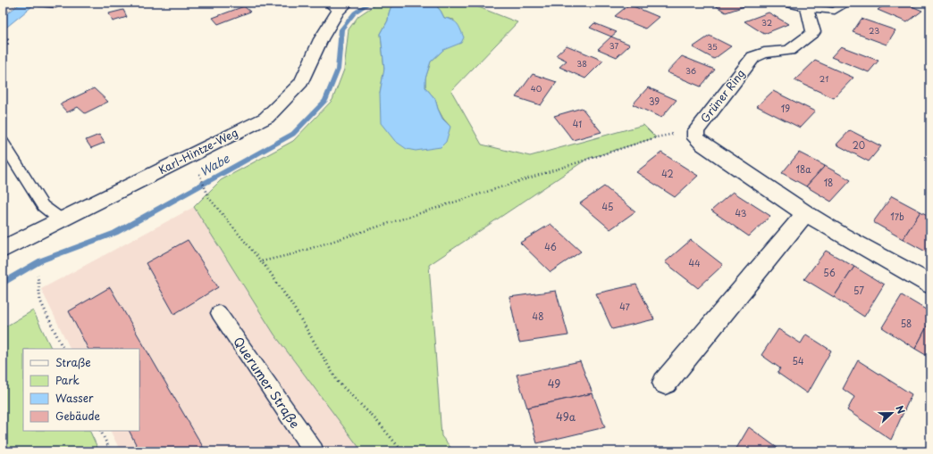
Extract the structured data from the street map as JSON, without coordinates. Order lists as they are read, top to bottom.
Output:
{
  "streets": {
    "street": ["Grüner Ring", "Karl-Hintze-Weg"],
    "lane": ["Querumer Straße"]
  },
  "water": ["Wabe"],
  "house_numbers": [
    "32",
    "23",
    "37",
    "35",
    "38",
    "36",
    "21",
    "40",
    "39",
    "19",
    "41",
    "20",
    "18a",
    "42",
    "18",
    "45",
    "43",
    "17b",
    "46",
    "44",
    "56",
    "57",
    "47",
    "48",
    "58",
    "54",
    "49",
    "49a"
  ],
  "legend": [
    "Straße",
    "Park",
    "Wasser",
    "Gebäude"
  ],
  "north": "right"
}
